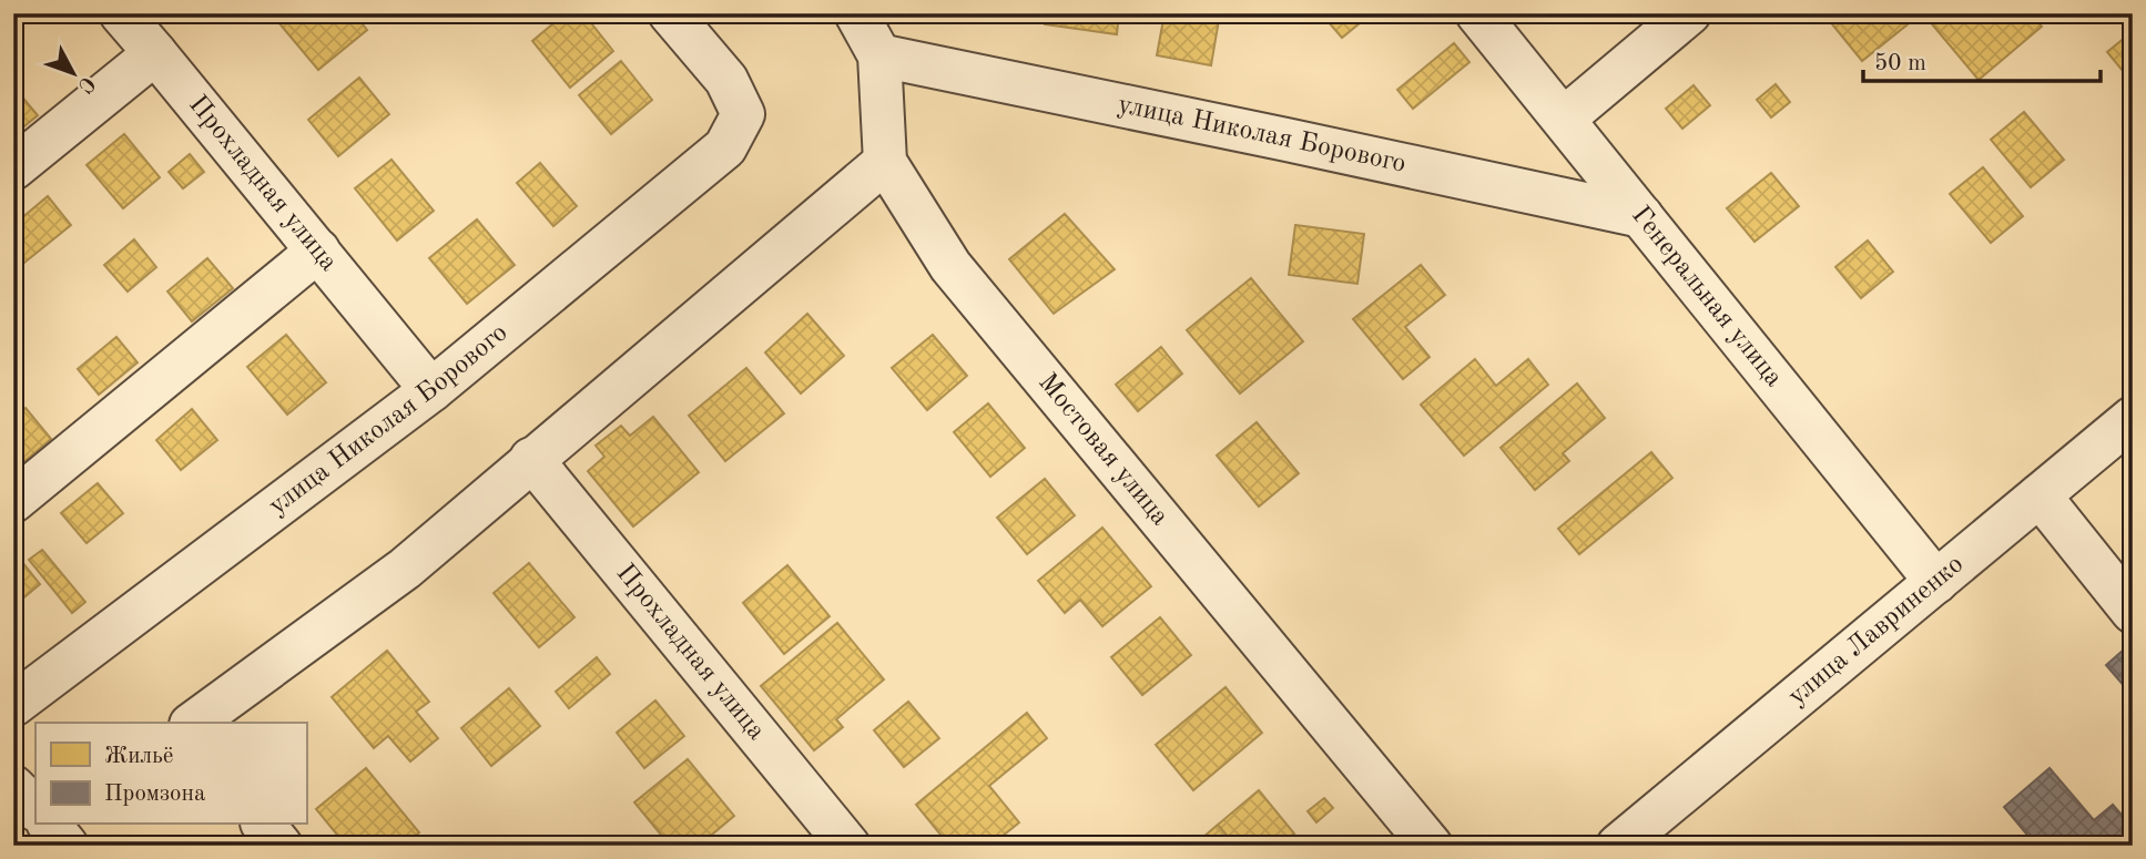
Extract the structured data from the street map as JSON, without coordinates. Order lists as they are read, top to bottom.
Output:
{
  "streets": {
    "street": [
      "улица Николая Борового",
      "Прохладная улица",
      "Генеральная улица",
      "Мостовая улица",
      "улица Лавриненко"
    ]
  },
  "crossings": [
    ["улица Николая Борового", "Прохладная улица"],
    ["улица Николая Борового", "Генеральная улица"],
    ["улица Николая Борового", "Мостовая улица"],
    ["Генеральная улица", "улица Лавриненко"]
  ],
  "legend": ["Жильё", "Промзона"],
  "scale_bar": "50 m",
  "north": "bottom right"
}
